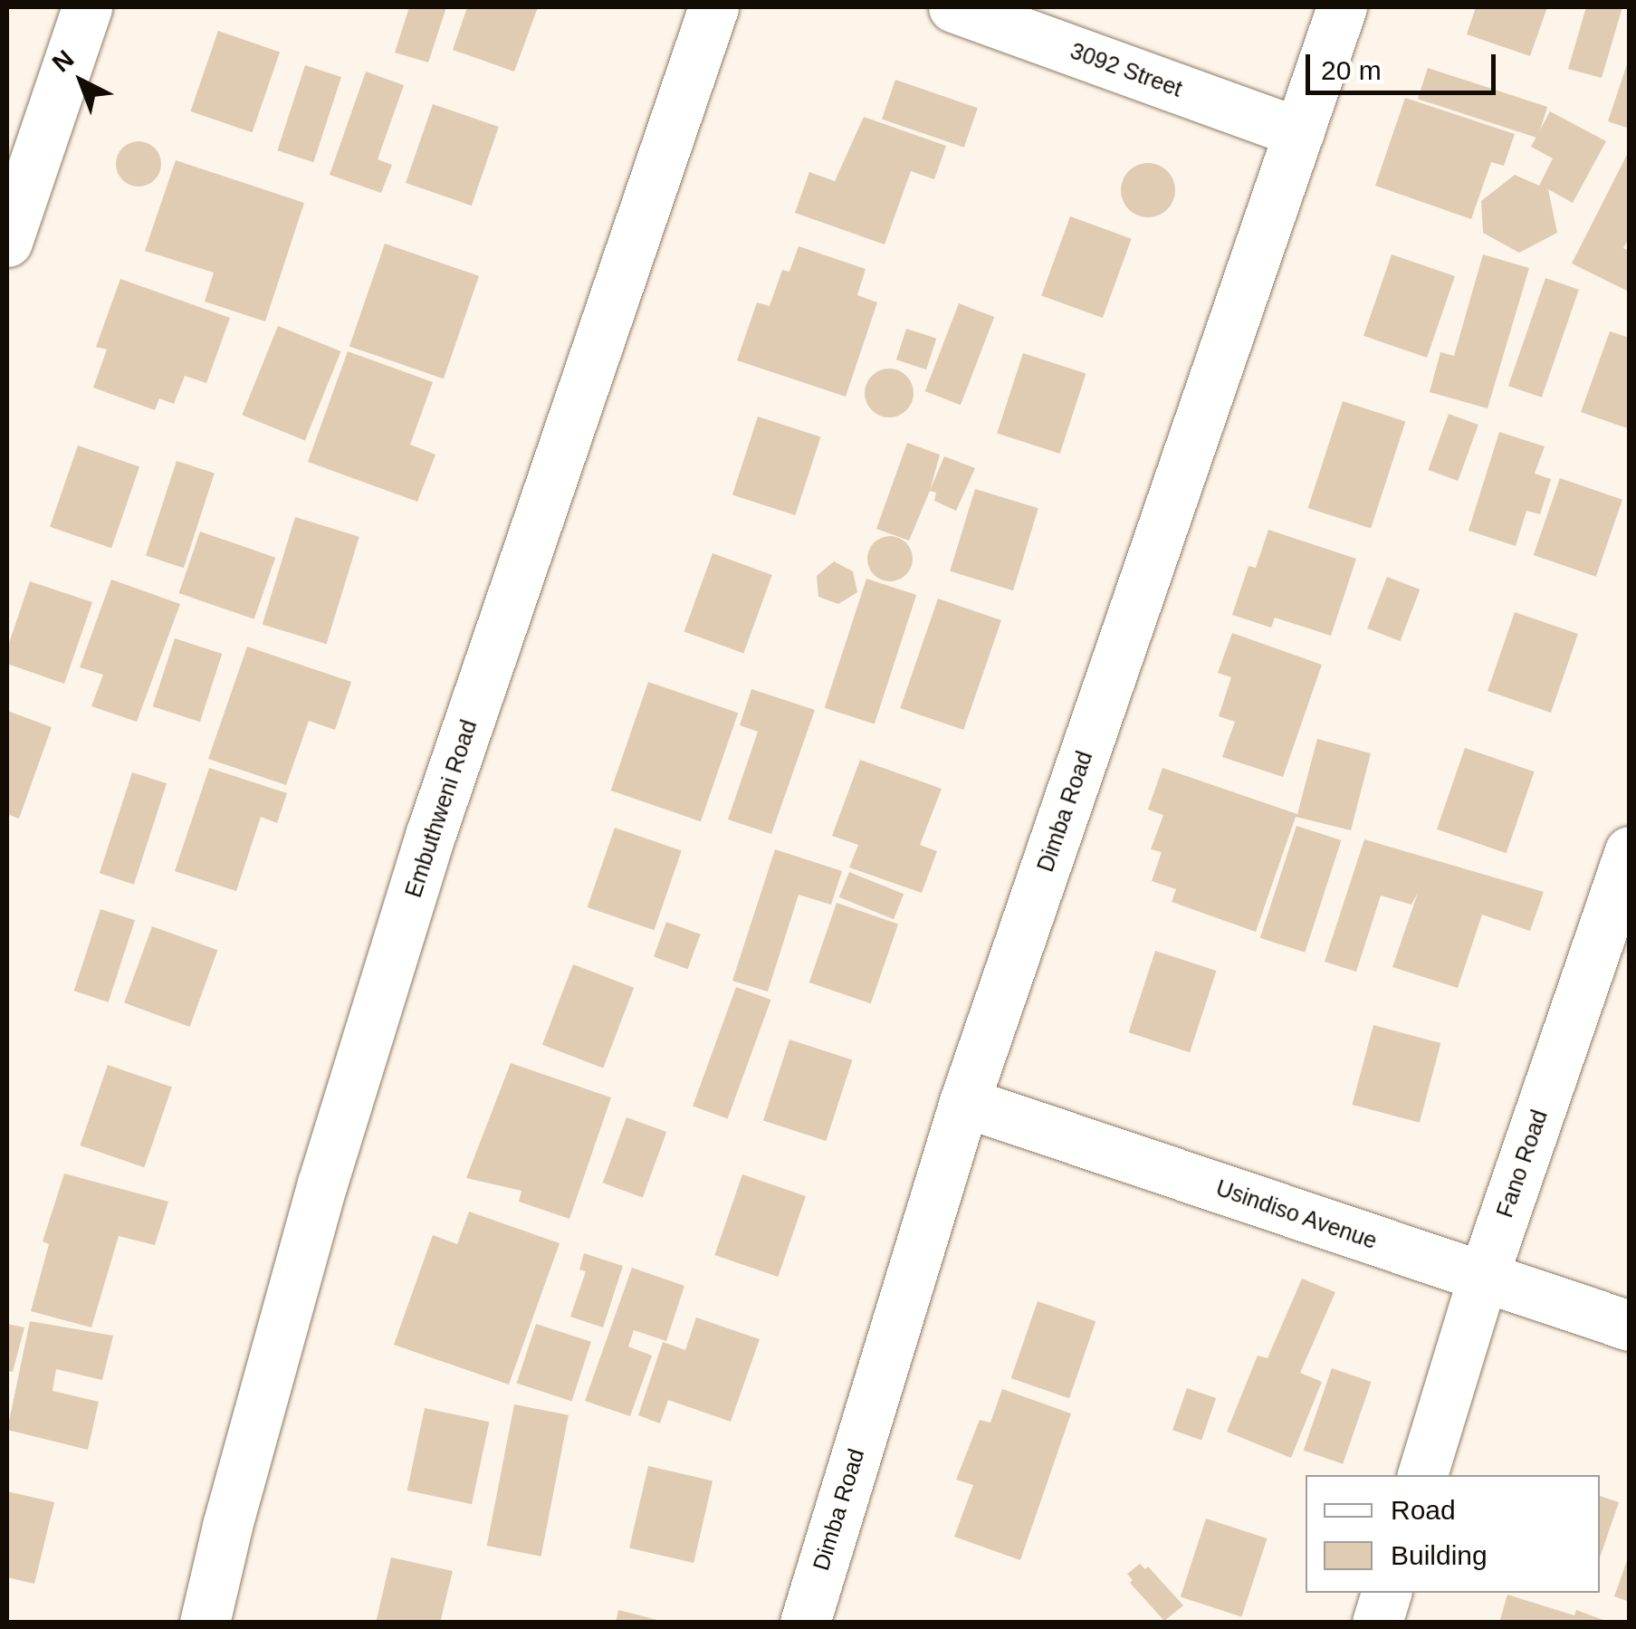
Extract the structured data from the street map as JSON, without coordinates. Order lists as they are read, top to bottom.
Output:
{
  "streets": {
    "street": [
      "3092 Street",
      "Embuthweni Road",
      "Dimba Road",
      "Fano Road",
      "Usindiso Avenue"
    ]
  },
  "crossings": [
    ["3092 Street", "Dimba Road"],
    ["Dimba Road", "Usindiso Avenue"],
    ["Fano Road", "Usindiso Avenue"]
  ],
  "legend": ["Road", "Building"],
  "scale_bar": "20 m",
  "north": "top left"
}
